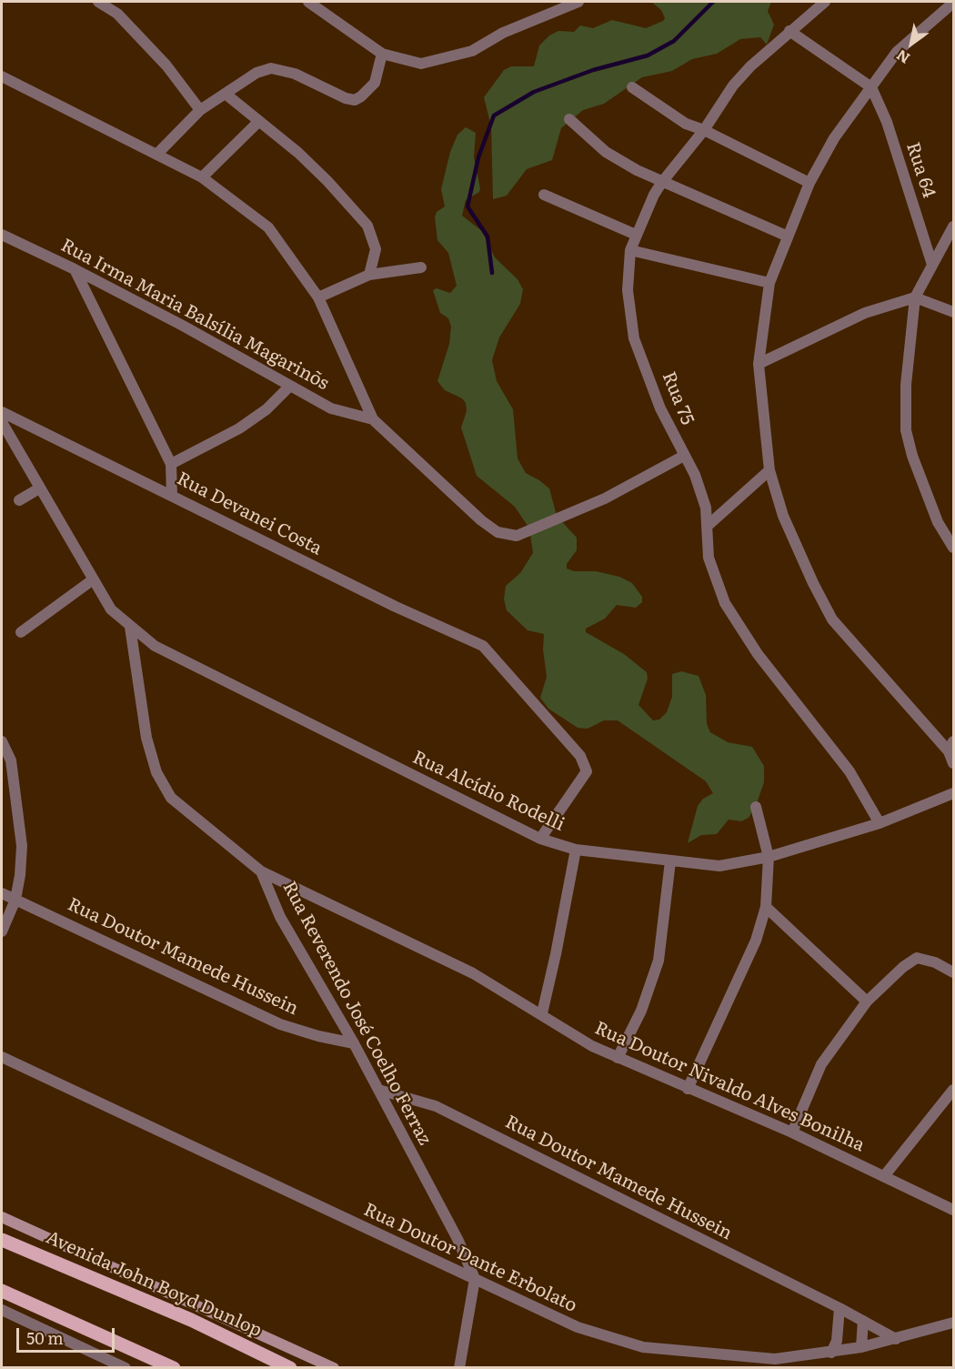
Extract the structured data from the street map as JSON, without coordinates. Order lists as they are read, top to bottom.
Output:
{
  "streets": {
    "main road": ["Avenida John Boyd Dunlop"],
    "street": [
      "Rua 64",
      "Rua Irma Maria Balsília Magarinõs",
      "Rua 75",
      "Rua Devanei Costa",
      "Rua Alcídio Rodelli",
      "Rua Doutor Mamede Hussein",
      "Rua Reverendo José Coelho Ferraz",
      "Rua Doutor Nivaldo Alves Bonilha",
      "Rua Doutor Dante Erbolato"
    ]
  },
  "crossings": [
    ["Rua 75", "Rua Alcídio Rodelli"],
    ["Rua Devanei Costa", "Rua Alcídio Rodelli"],
    ["Rua Alcídio Rodelli", "Rua Reverendo José Coelho Ferraz"],
    ["Rua Doutor Mamede Hussein", "Rua Reverendo José Coelho Ferraz"],
    ["Rua Doutor Mamede Hussein", "Rua Doutor Dante Erbolato"],
    ["Rua Reverendo José Coelho Ferraz", "Rua Doutor Nivaldo Alves Bonilha"],
    ["Rua Reverendo José Coelho Ferraz", "Rua Doutor Dante Erbolato"]
  ],
  "scale_bar": "50 m",
  "north": "bottom left"
}
